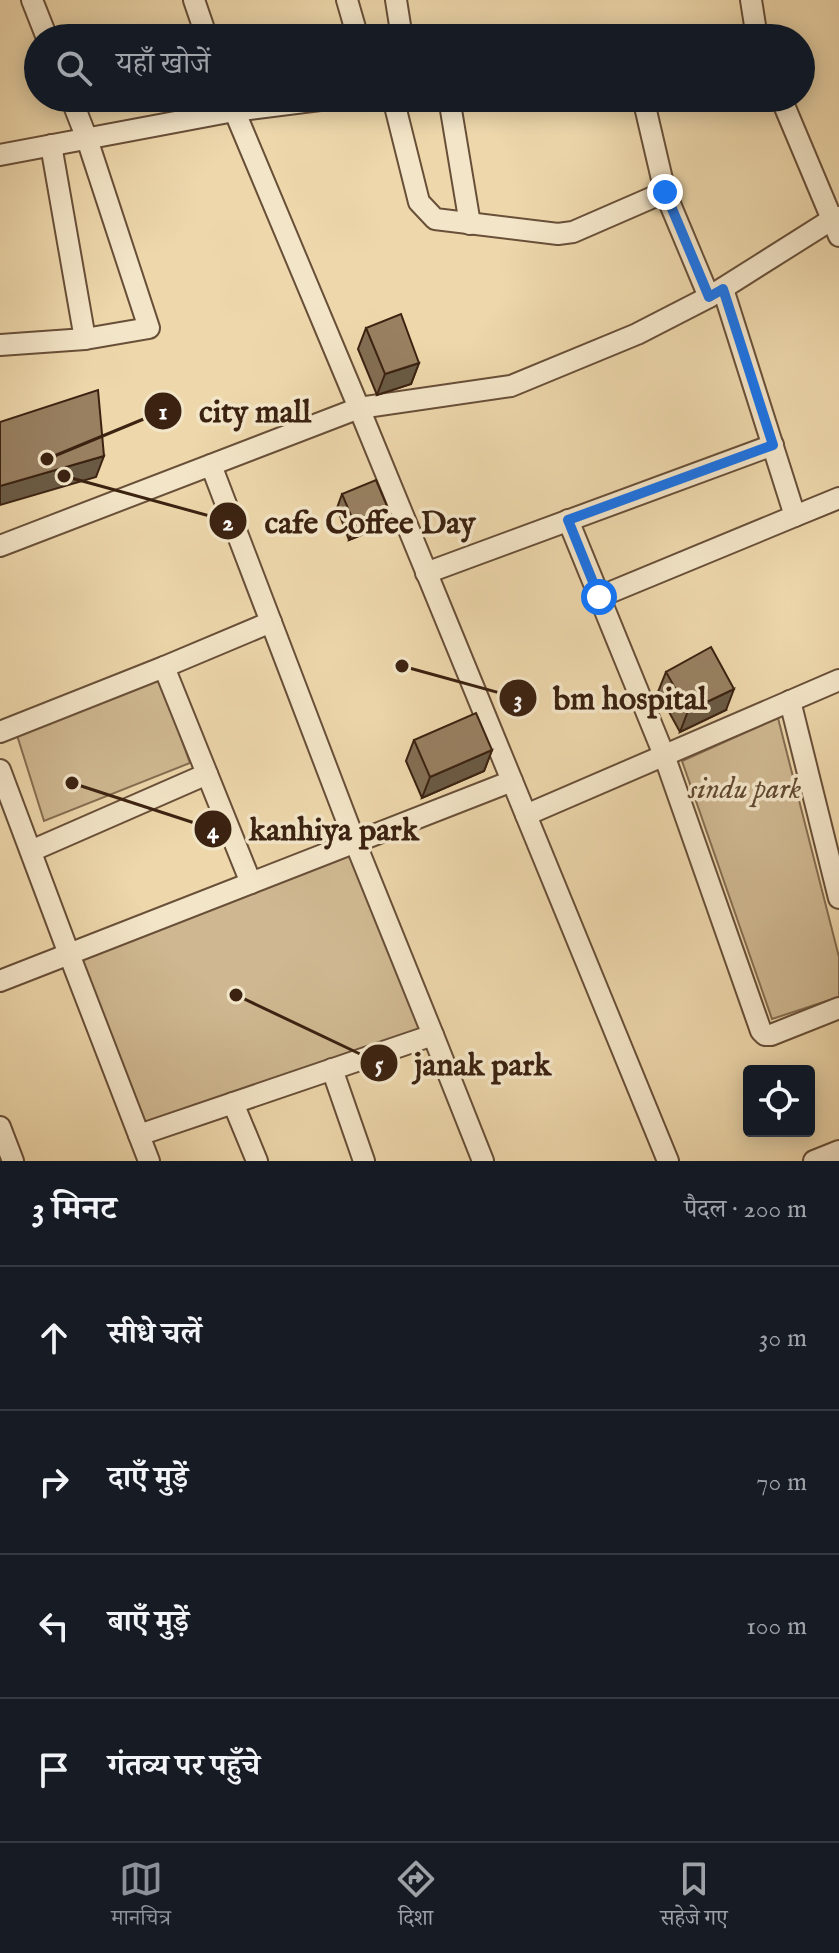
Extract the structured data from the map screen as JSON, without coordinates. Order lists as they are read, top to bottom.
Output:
{
  "parks": ["sindu park"],
  "places": [
    "city mall",
    "cafe Coffee Day",
    "bm hospital",
    "kanhiya park",
    "janak park"
  ],
  "page": {
    "search": "यहाँ खोजें",
    "heading": ["3 मिनट", "पैदल · 200 m"],
    "list": [
      ["सीधे चलें", "30 m"],
      ["दाएँ मुड़ें", "70 m"],
      ["बाएँ मुड़ें", "100 m"],
      "गंतव्य पर पहुँचे"
    ],
    "nav": ["मानचित्र", "दिशा", "सहेजे गए"]
  }
}
